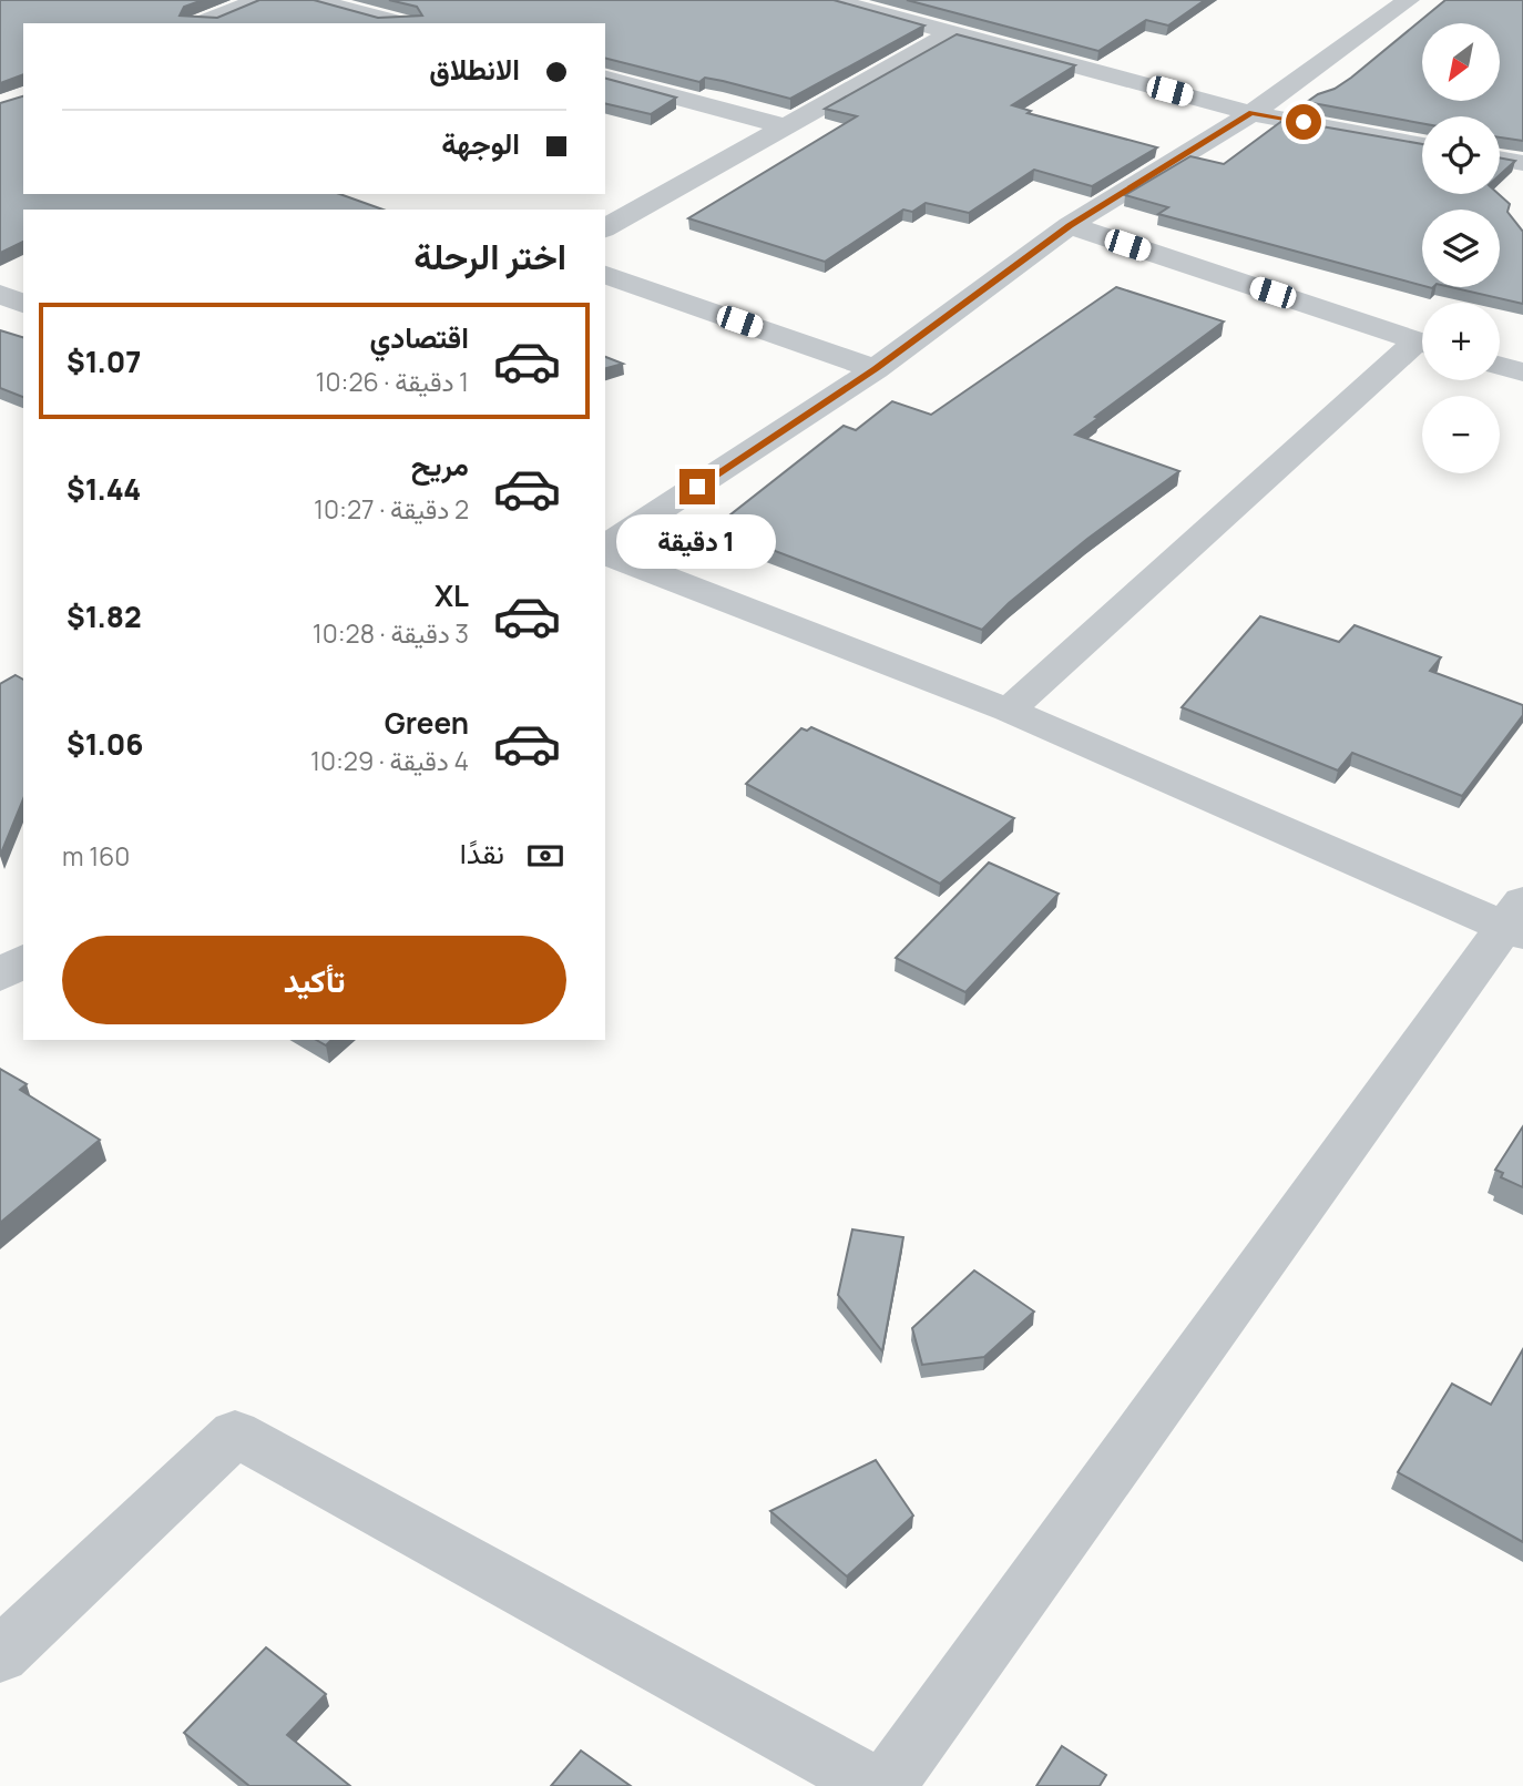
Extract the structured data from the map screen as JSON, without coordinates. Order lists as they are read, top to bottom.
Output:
{
  "north": "bottom left",
  "page": {
    "map_buttons": ["+", "−"],
    "banner": ["الانطلاق", "الوجهة"],
    "heading": "اختر الرحلة",
    "list": [
      {
        "name": "اقتصادي",
        "note": "1 دقيقة · 10:26",
        "value": "$1.07"
      },
      {
        "name": "مريح",
        "note": "2 دقيقة · 10:27",
        "value": "$1.44"
      },
      {
        "name": "XL",
        "note": "3 دقيقة · 10:28",
        "value": "$1.82"
      },
      {
        "name": "Green",
        "note": "4 دقيقة · 10:29",
        "value": "$1.06"
      }
    ],
    "bubble": "1 دقيقة",
    "pay": ["نقدًا", "160 m"],
    "buttons": "تأكيد"
  }
}
